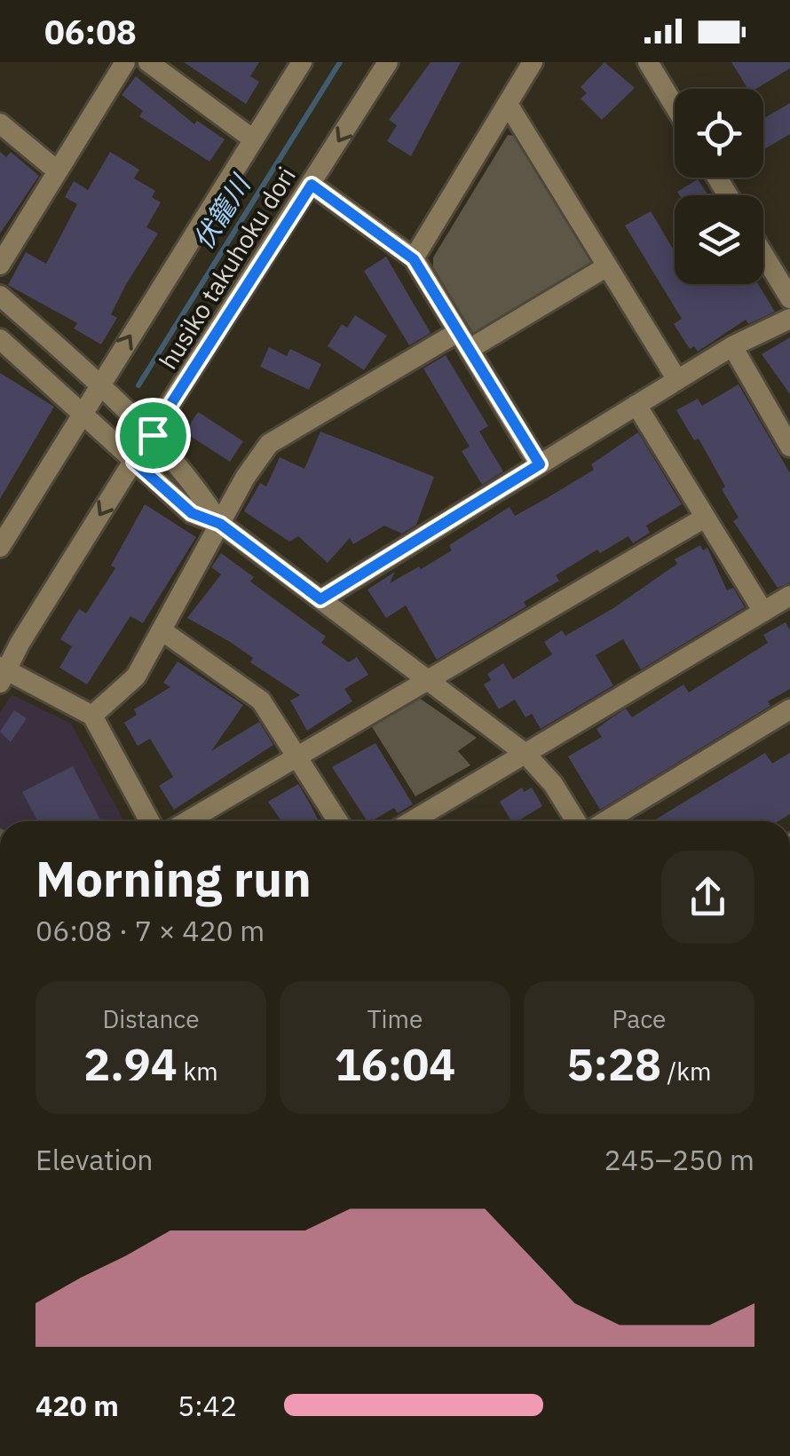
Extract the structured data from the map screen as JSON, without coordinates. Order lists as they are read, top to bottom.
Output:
{
  "streets": {
    "street": ["husiko takuhoku dori"]
  },
  "water": ["伏籠川"],
  "page": {
    "status": "06:08",
    "heading": ["Morning run", "06:08 · 7 × 420 m"],
    "stats": [
      ["Distance", "2.94 km"],
      ["Time", "16:04"],
      ["Pace", "5:28 /km"]
    ],
    "chart": ["Elevation", "245–250 m"],
    "list": [
      {
        "name": "420 m",
        "note": "5:42"
      }
    ]
  }
}
